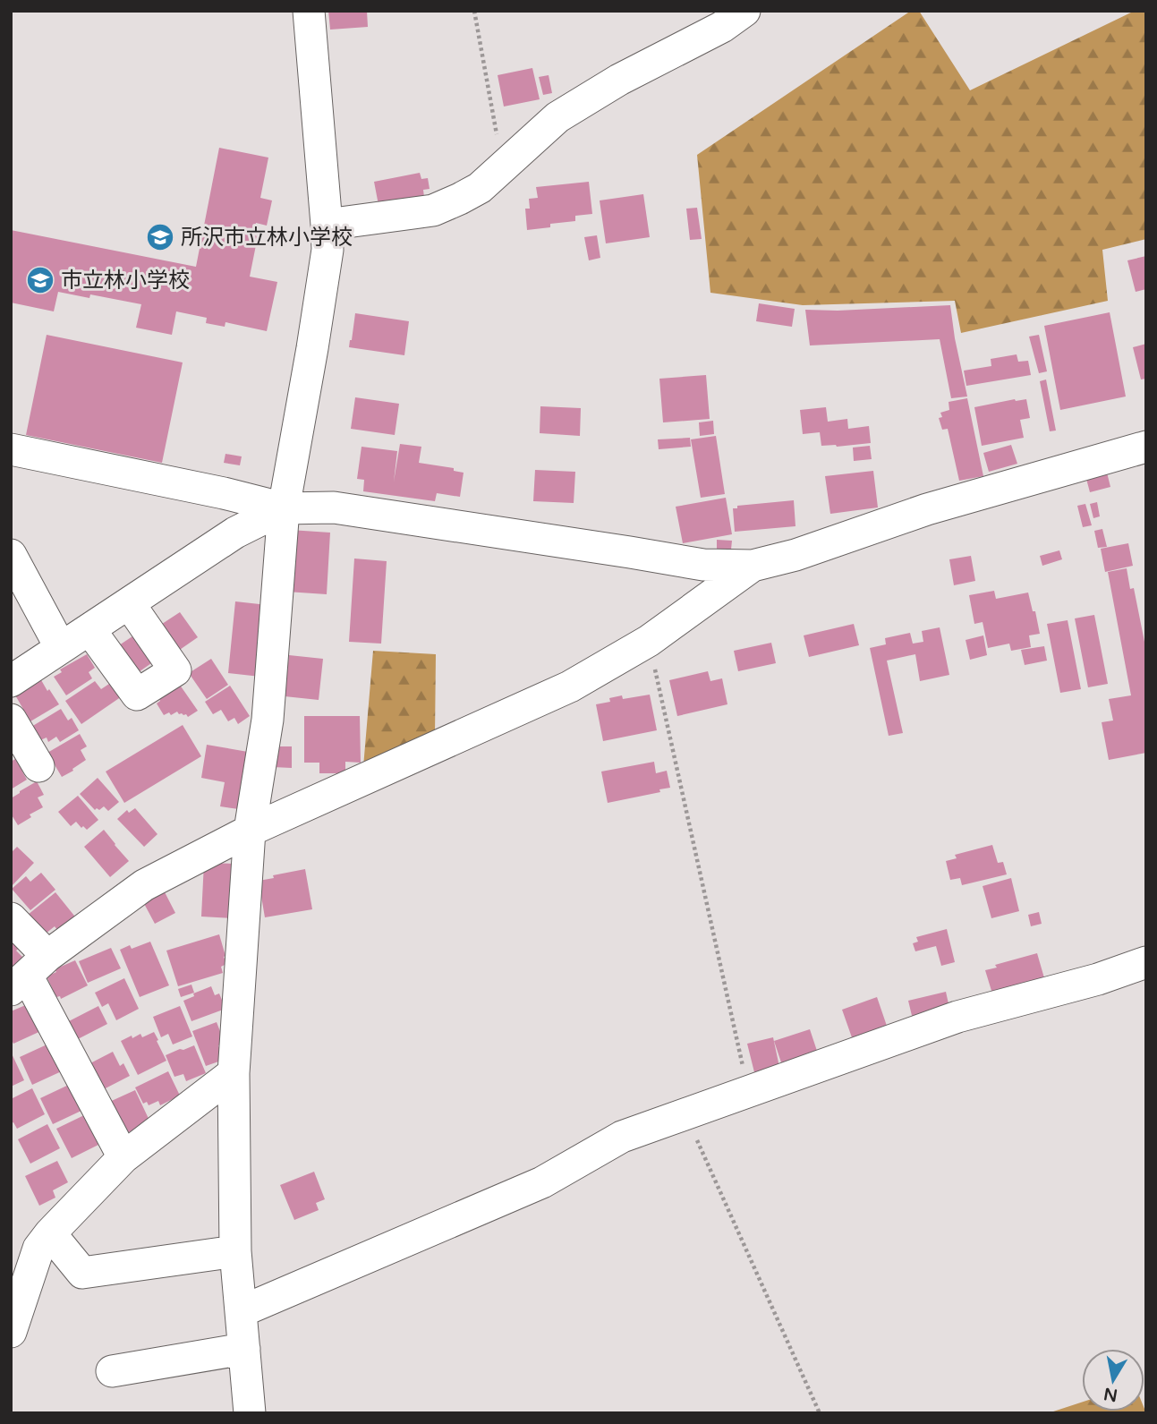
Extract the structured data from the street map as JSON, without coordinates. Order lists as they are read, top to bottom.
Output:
{
  "places": {
    "school or university": ["所沢市立林小学校", "市立林小学校"]
  },
  "north": "bottom"
}
